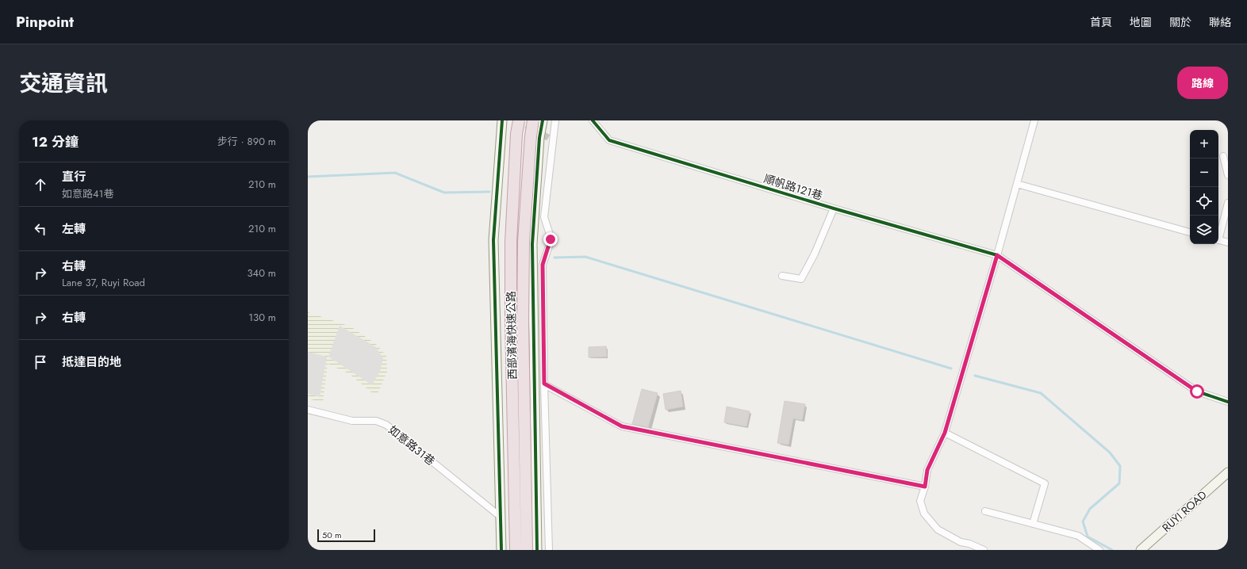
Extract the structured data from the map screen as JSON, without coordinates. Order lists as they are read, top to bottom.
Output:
{
  "streets": {
    "highway": ["西部濱海快速公路"],
    "street": ["順帆路121巷", "如意路31巷", "RUYI ROAD"]
  },
  "scale_bar": "50 m",
  "page": {
    "header": "Pinpoint",
    "nav": [
      "首頁",
      "地圖",
      "關於",
      "聯絡"
    ],
    "title": "交通資訊",
    "buttons": "路線",
    "heading": ["12 分鐘", "步行 · 890 m"],
    "map_buttons": ["+", "−"],
    "list": [
      ["直行", "如意路41巷", "210 m"],
      ["左轉", "210 m"],
      ["右轉", "Lane 37, Ruyi Road", "340 m"],
      ["右轉", "130 m"],
      "抵達目的地"
    ],
    "scale": "50 m"
  }
}
